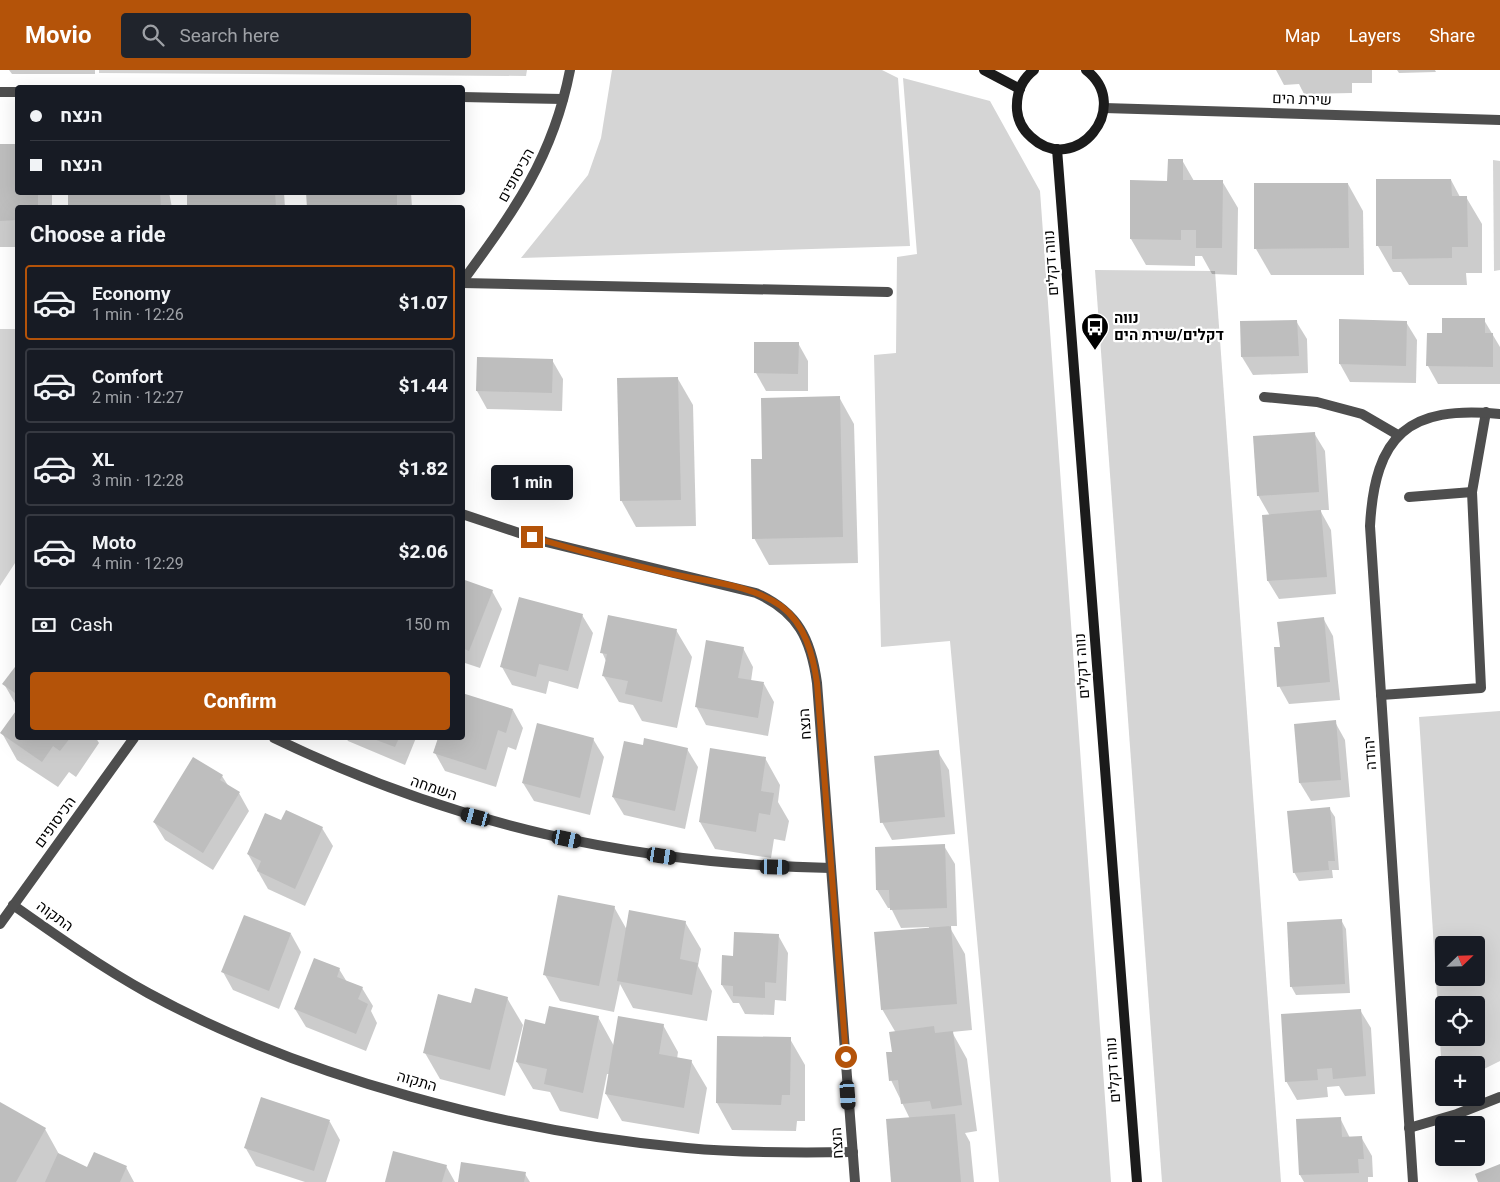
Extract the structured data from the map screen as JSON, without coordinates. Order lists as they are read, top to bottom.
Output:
{
  "streets": {
    "street": [
      "שירת הים",
      "הכיסופים",
      "נווה דקלים",
      "הנצח",
      "יהודה",
      "השמחה",
      "התקוה"
    ]
  },
  "crossings": [
    ["הכיסופים", "התקוה"],
    ["הנצח", "השמחה"],
    ["הנצח", "התקוה"]
  ],
  "places": {
    "bus stop": ["נווה דקלים/שירת הים"]
  },
  "north": "top right",
  "page": {
    "header": "Movio",
    "search": "Search here",
    "nav": ["Map", "Layers", "Share"],
    "banner": ["הנצח", "הנצח"],
    "heading": "Choose a ride",
    "list": [
      {
        "name": "Economy",
        "note": "1 min · 12:26",
        "value": "$1.07"
      },
      {
        "name": "Comfort",
        "note": "2 min · 12:27",
        "value": "$1.44"
      },
      {
        "name": "XL",
        "note": "3 min · 12:28",
        "value": "$1.82"
      },
      {
        "name": "Moto",
        "note": "4 min · 12:29",
        "value": "$2.06"
      }
    ],
    "bubble": "1 min",
    "pay": ["Cash", "150 m"],
    "buttons": "Confirm",
    "map_buttons": ["+", "−"]
  }
}
